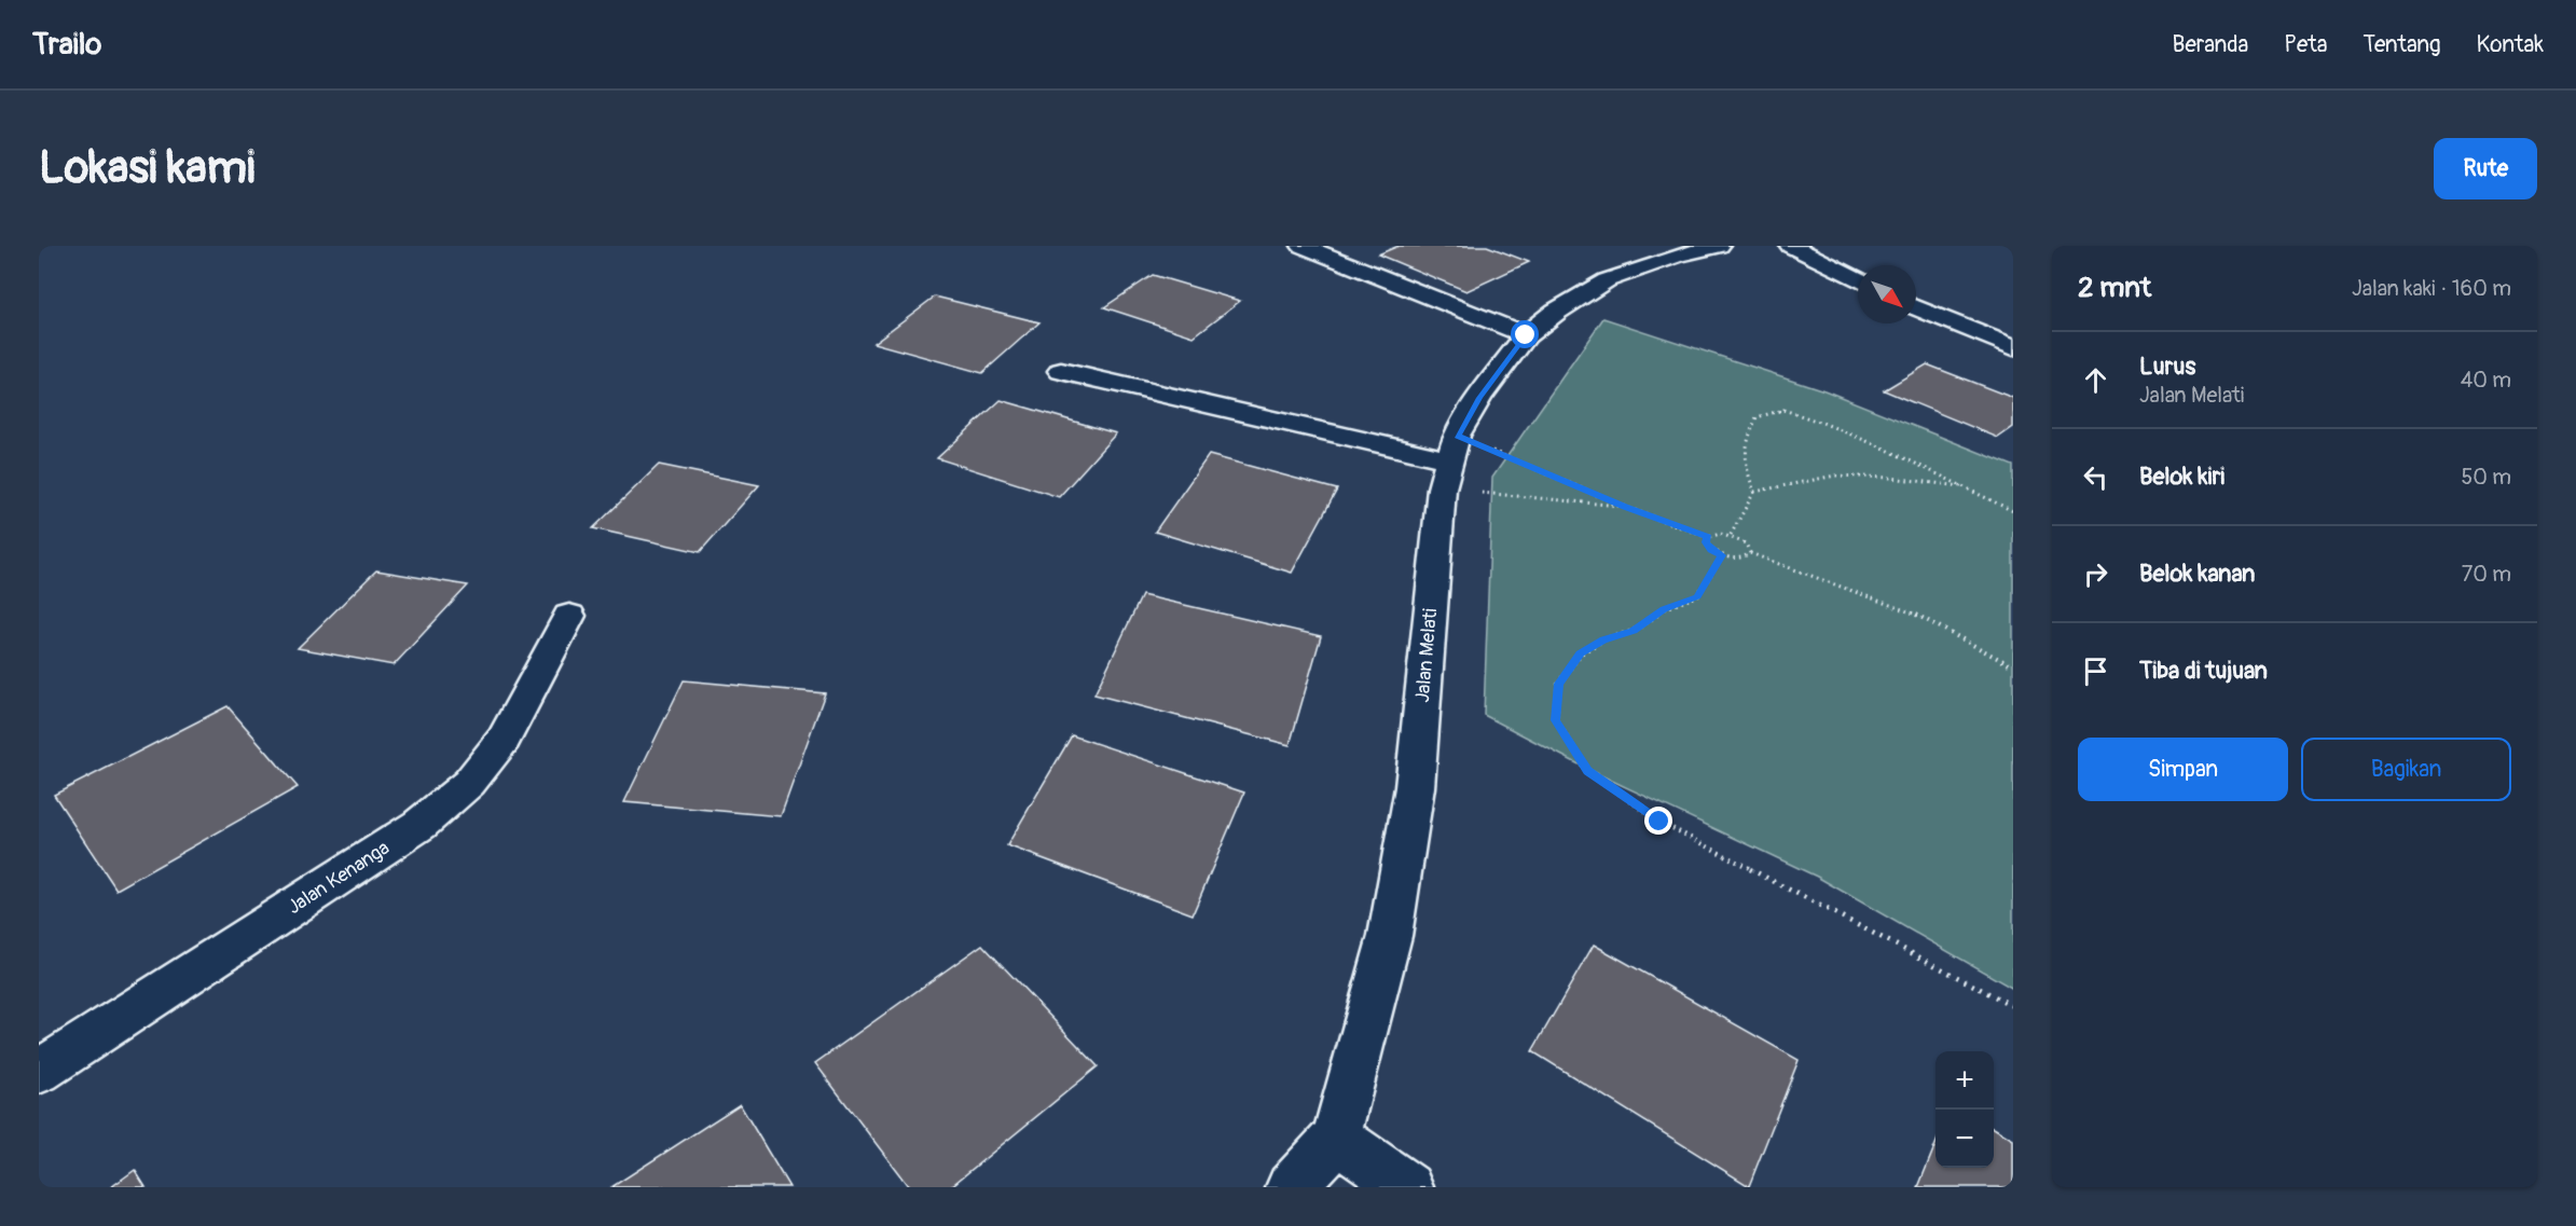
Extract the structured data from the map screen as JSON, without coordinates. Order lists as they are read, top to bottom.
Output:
{
  "streets": {
    "street": ["Jalan Melati", "Jalan Kenanga"]
  },
  "north": "bottom right",
  "page": {
    "header": "Trailo",
    "nav": [
      "Beranda",
      "Peta",
      "Tentang",
      "Kontak"
    ],
    "buttons": [
      "Rute",
      ["Simpan", "Bagikan"]
    ],
    "title": "Lokasi kami",
    "heading": ["2 mnt", "Jalan kaki · 160 m"],
    "list": [
      ["Lurus", "Jalan Melati", "40 m"],
      ["Belok kiri", "50 m"],
      ["Belok kanan", "70 m"],
      "Tiba di tujuan"
    ],
    "map_buttons": ["+", "−"]
  }
}
